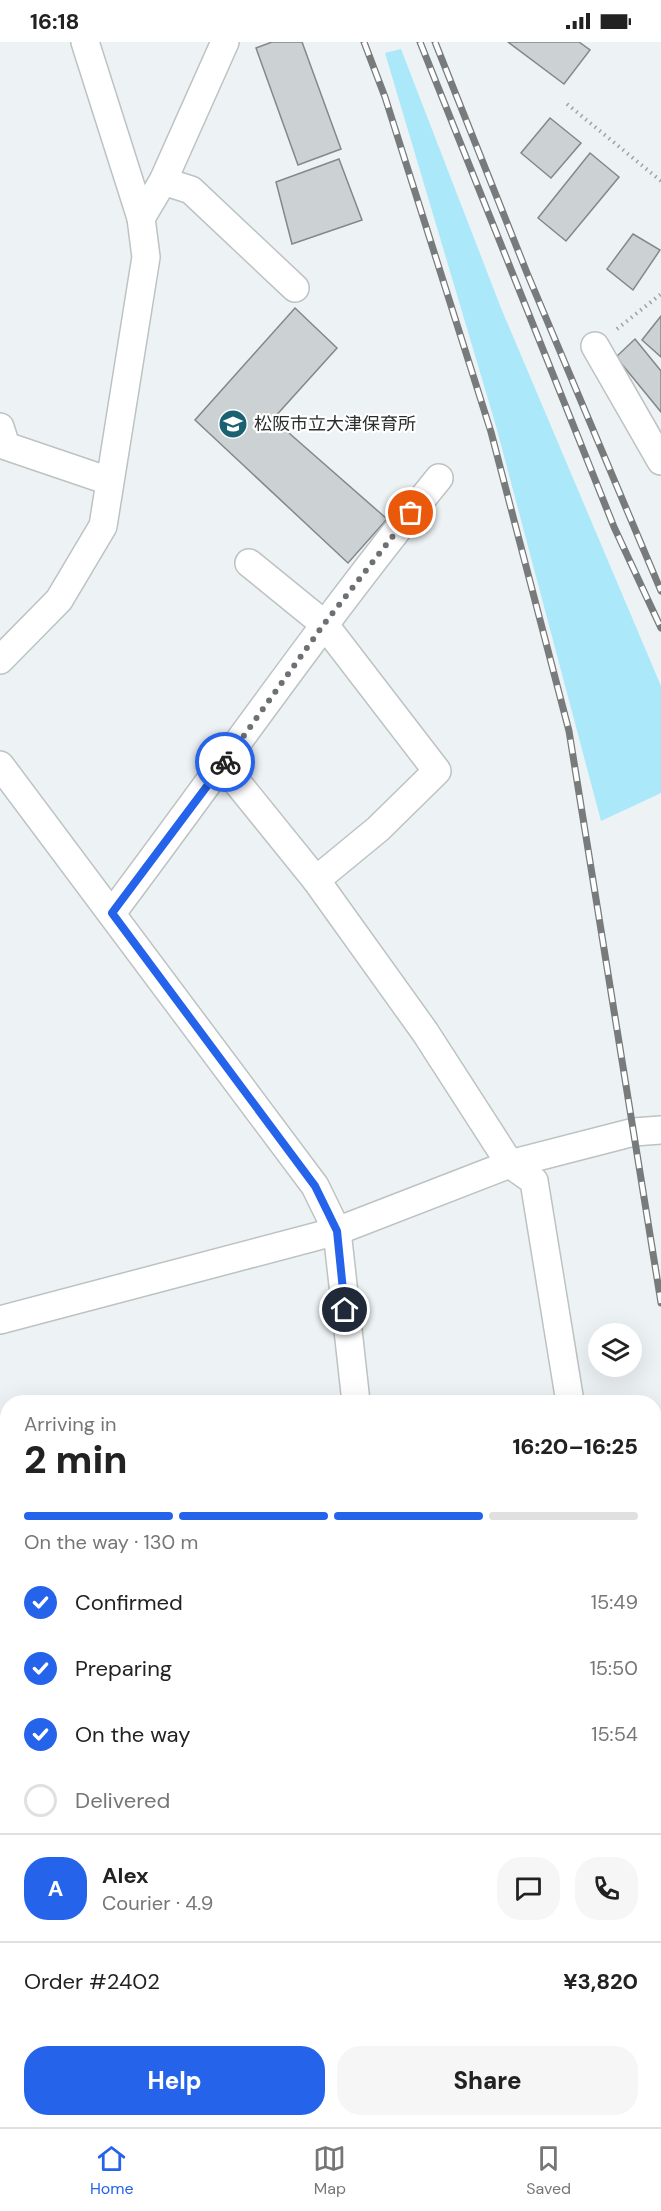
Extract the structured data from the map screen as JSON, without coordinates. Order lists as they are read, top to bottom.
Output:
{
  "places": {
    "school or university": ["松阪市立大津保育所"]
  },
  "page": {
    "status": "16:18",
    "heading": ["2 min", "Arriving in", "16:20–16:25"],
    "panel": [
      "Alex",
      "Courier · 4.9",
      "Order #2402",
      "¥3,820"
    ],
    "bar": "On the way · 130 m",
    "list": [
      ["Confirmed", "15:49"],
      ["Preparing", "15:50"],
      ["On the way", "15:54"],
      "Delivered"
    ],
    "round": "A",
    "buttons": ["Help", "Share"],
    "tabs": ["Home", "Map", "Saved"]
  }
}
